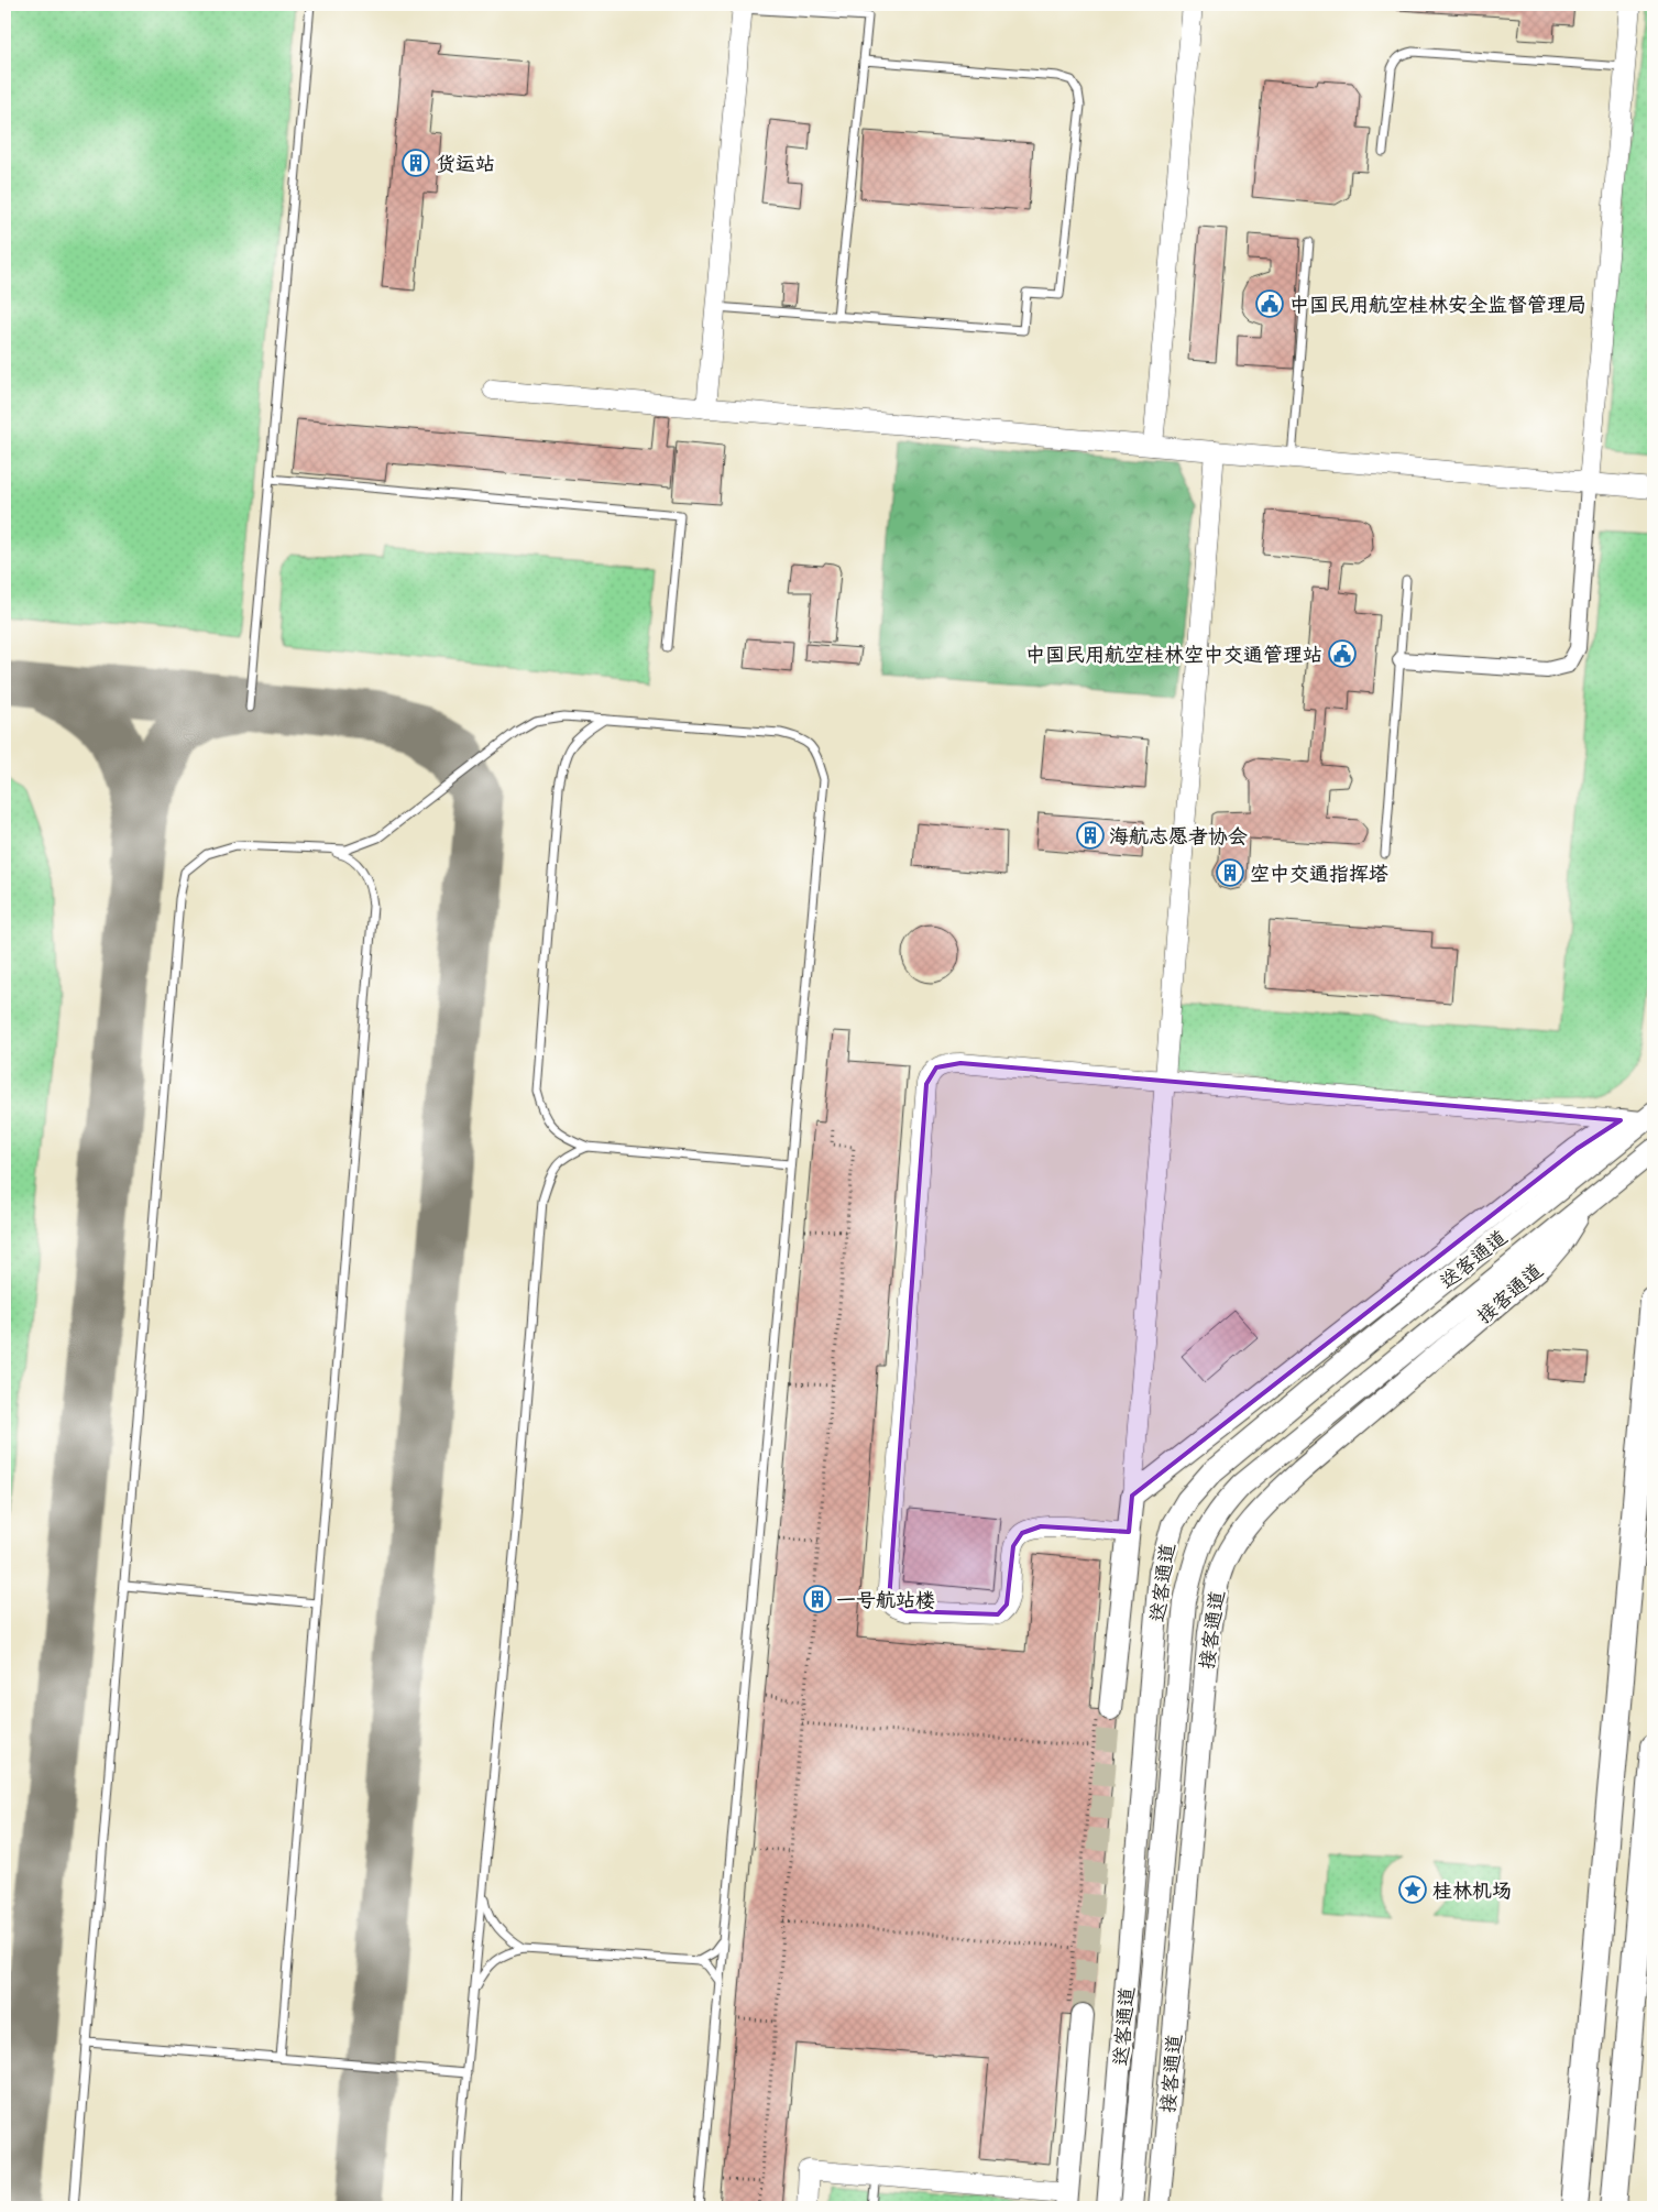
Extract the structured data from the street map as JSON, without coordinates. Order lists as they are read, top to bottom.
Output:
{
  "streets": {
    "main road": ["送客通道", "接客通道"]
  },
  "crossings": [
    ["送客通道", "接客通道"]
  ],
  "places": {
    "building": [
      "货运站",
      "海航志愿者协会",
      "空中交通指挥塔",
      "一号航站楼"
    ],
    "public building": ["中国民用航空桂林安全监督管理局", "中国民用航空桂林空中交通管理站"],
    "place": ["桂林机场"]
  }
}
